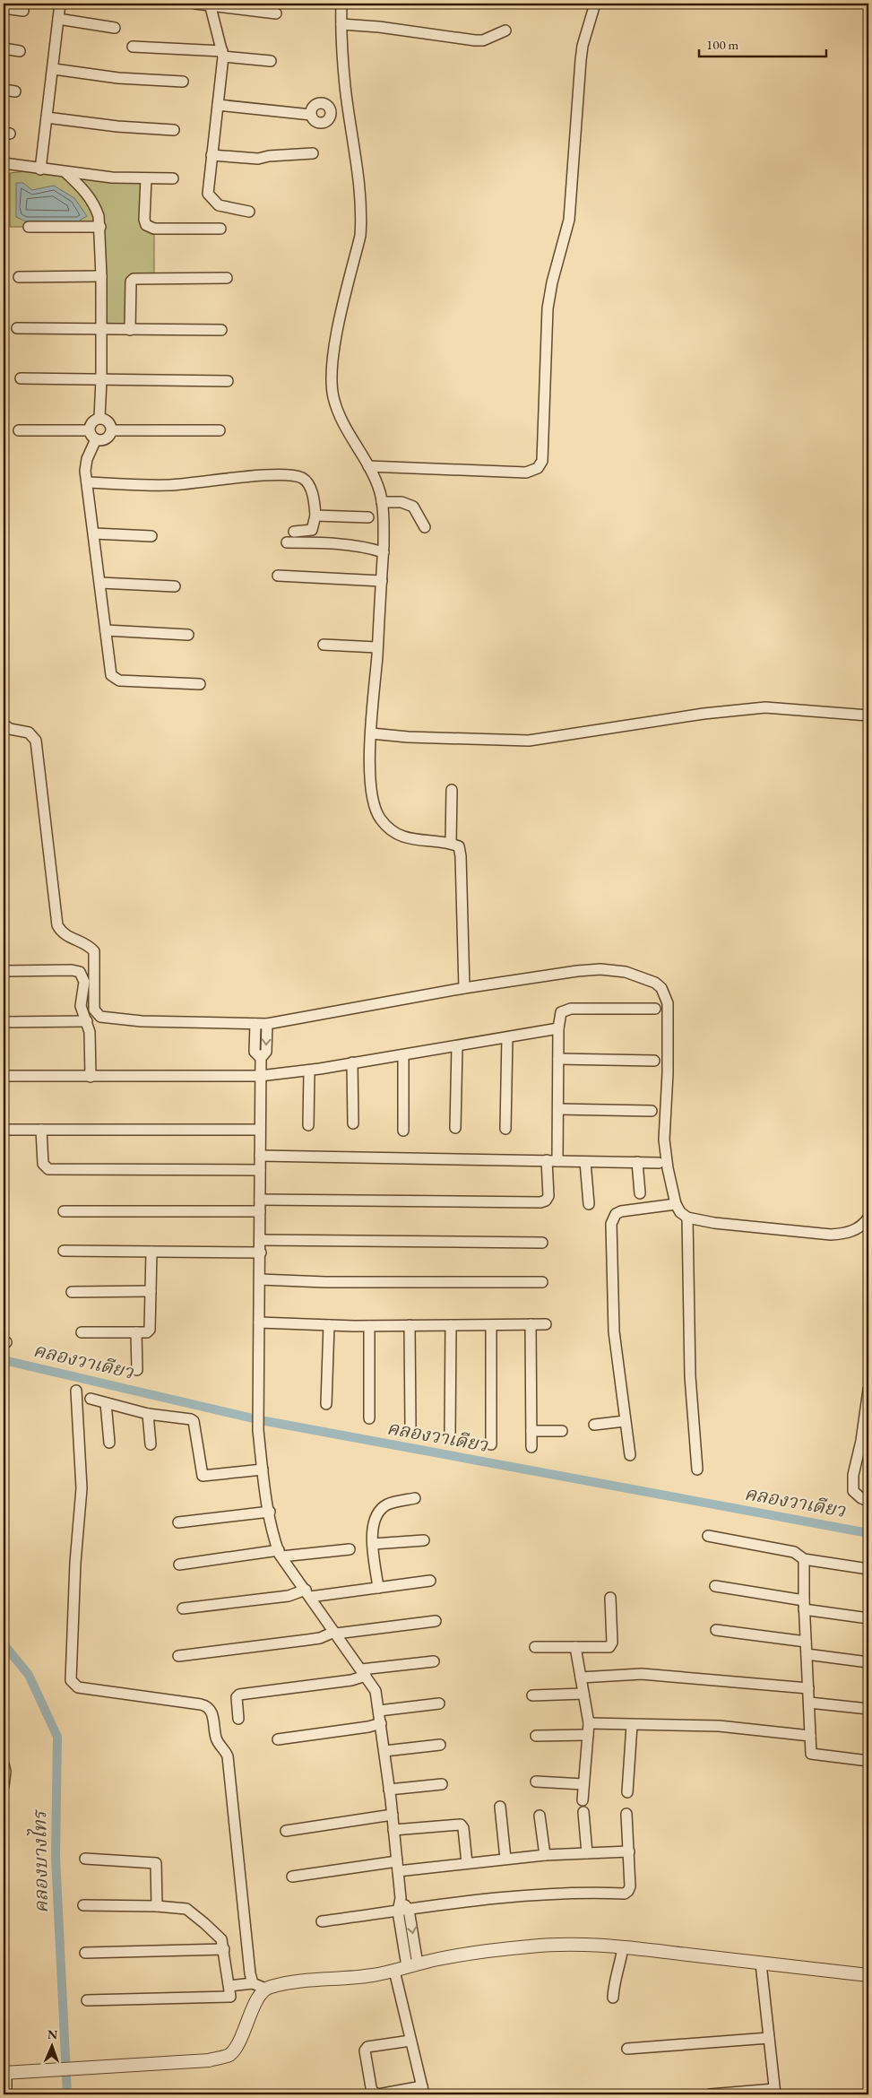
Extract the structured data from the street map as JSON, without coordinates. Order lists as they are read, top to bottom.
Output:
{
  "water": ["คลองวาเดียว", "คลองบางไทร"],
  "scale_bar": "100 m",
  "north": "top"
}
